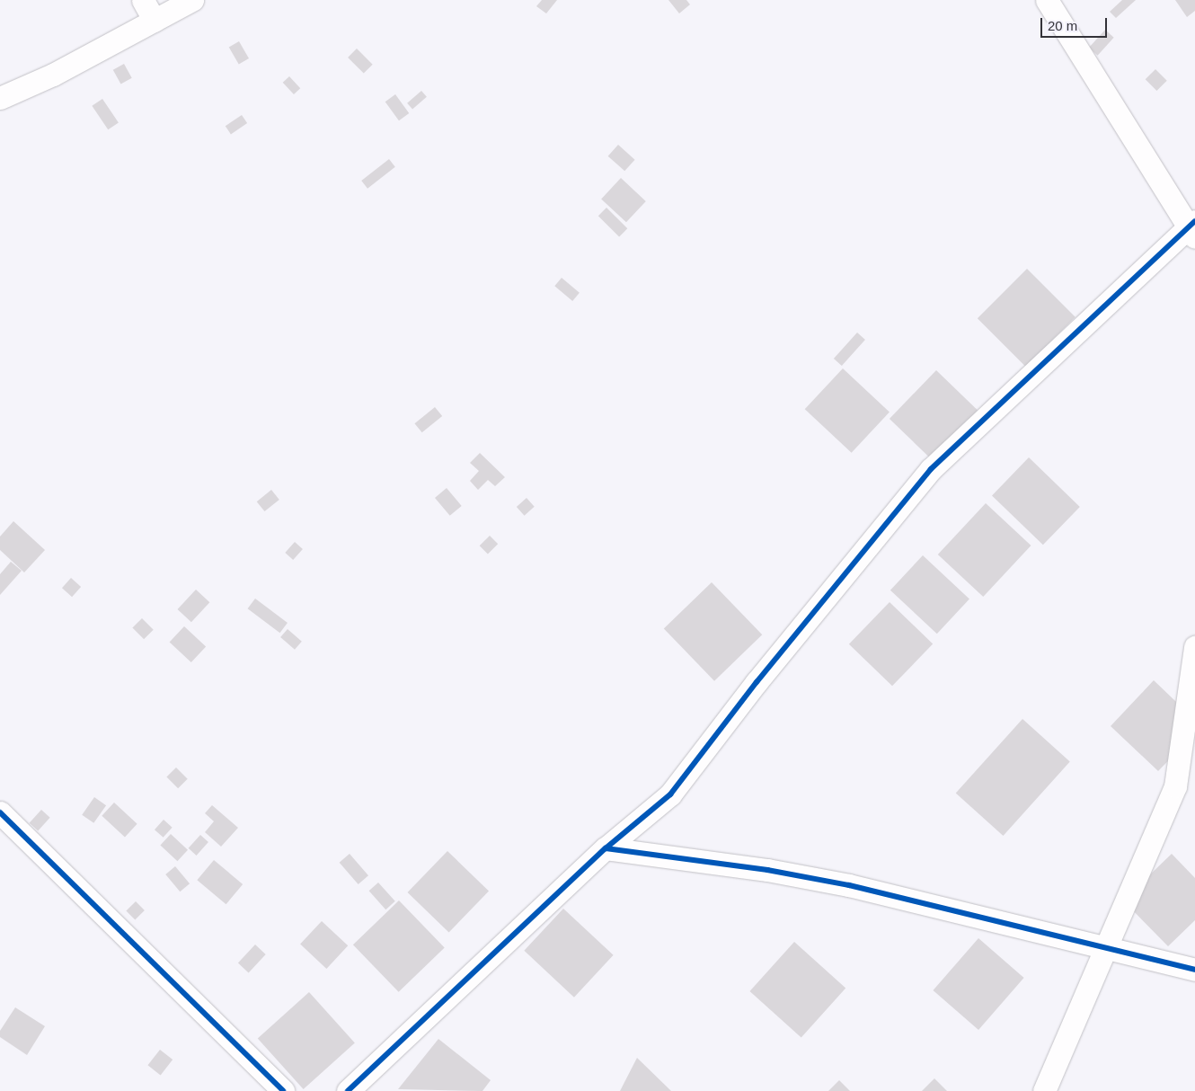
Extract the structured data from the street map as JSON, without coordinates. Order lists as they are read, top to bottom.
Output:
{
  "scale_bar": "20 m"
}
